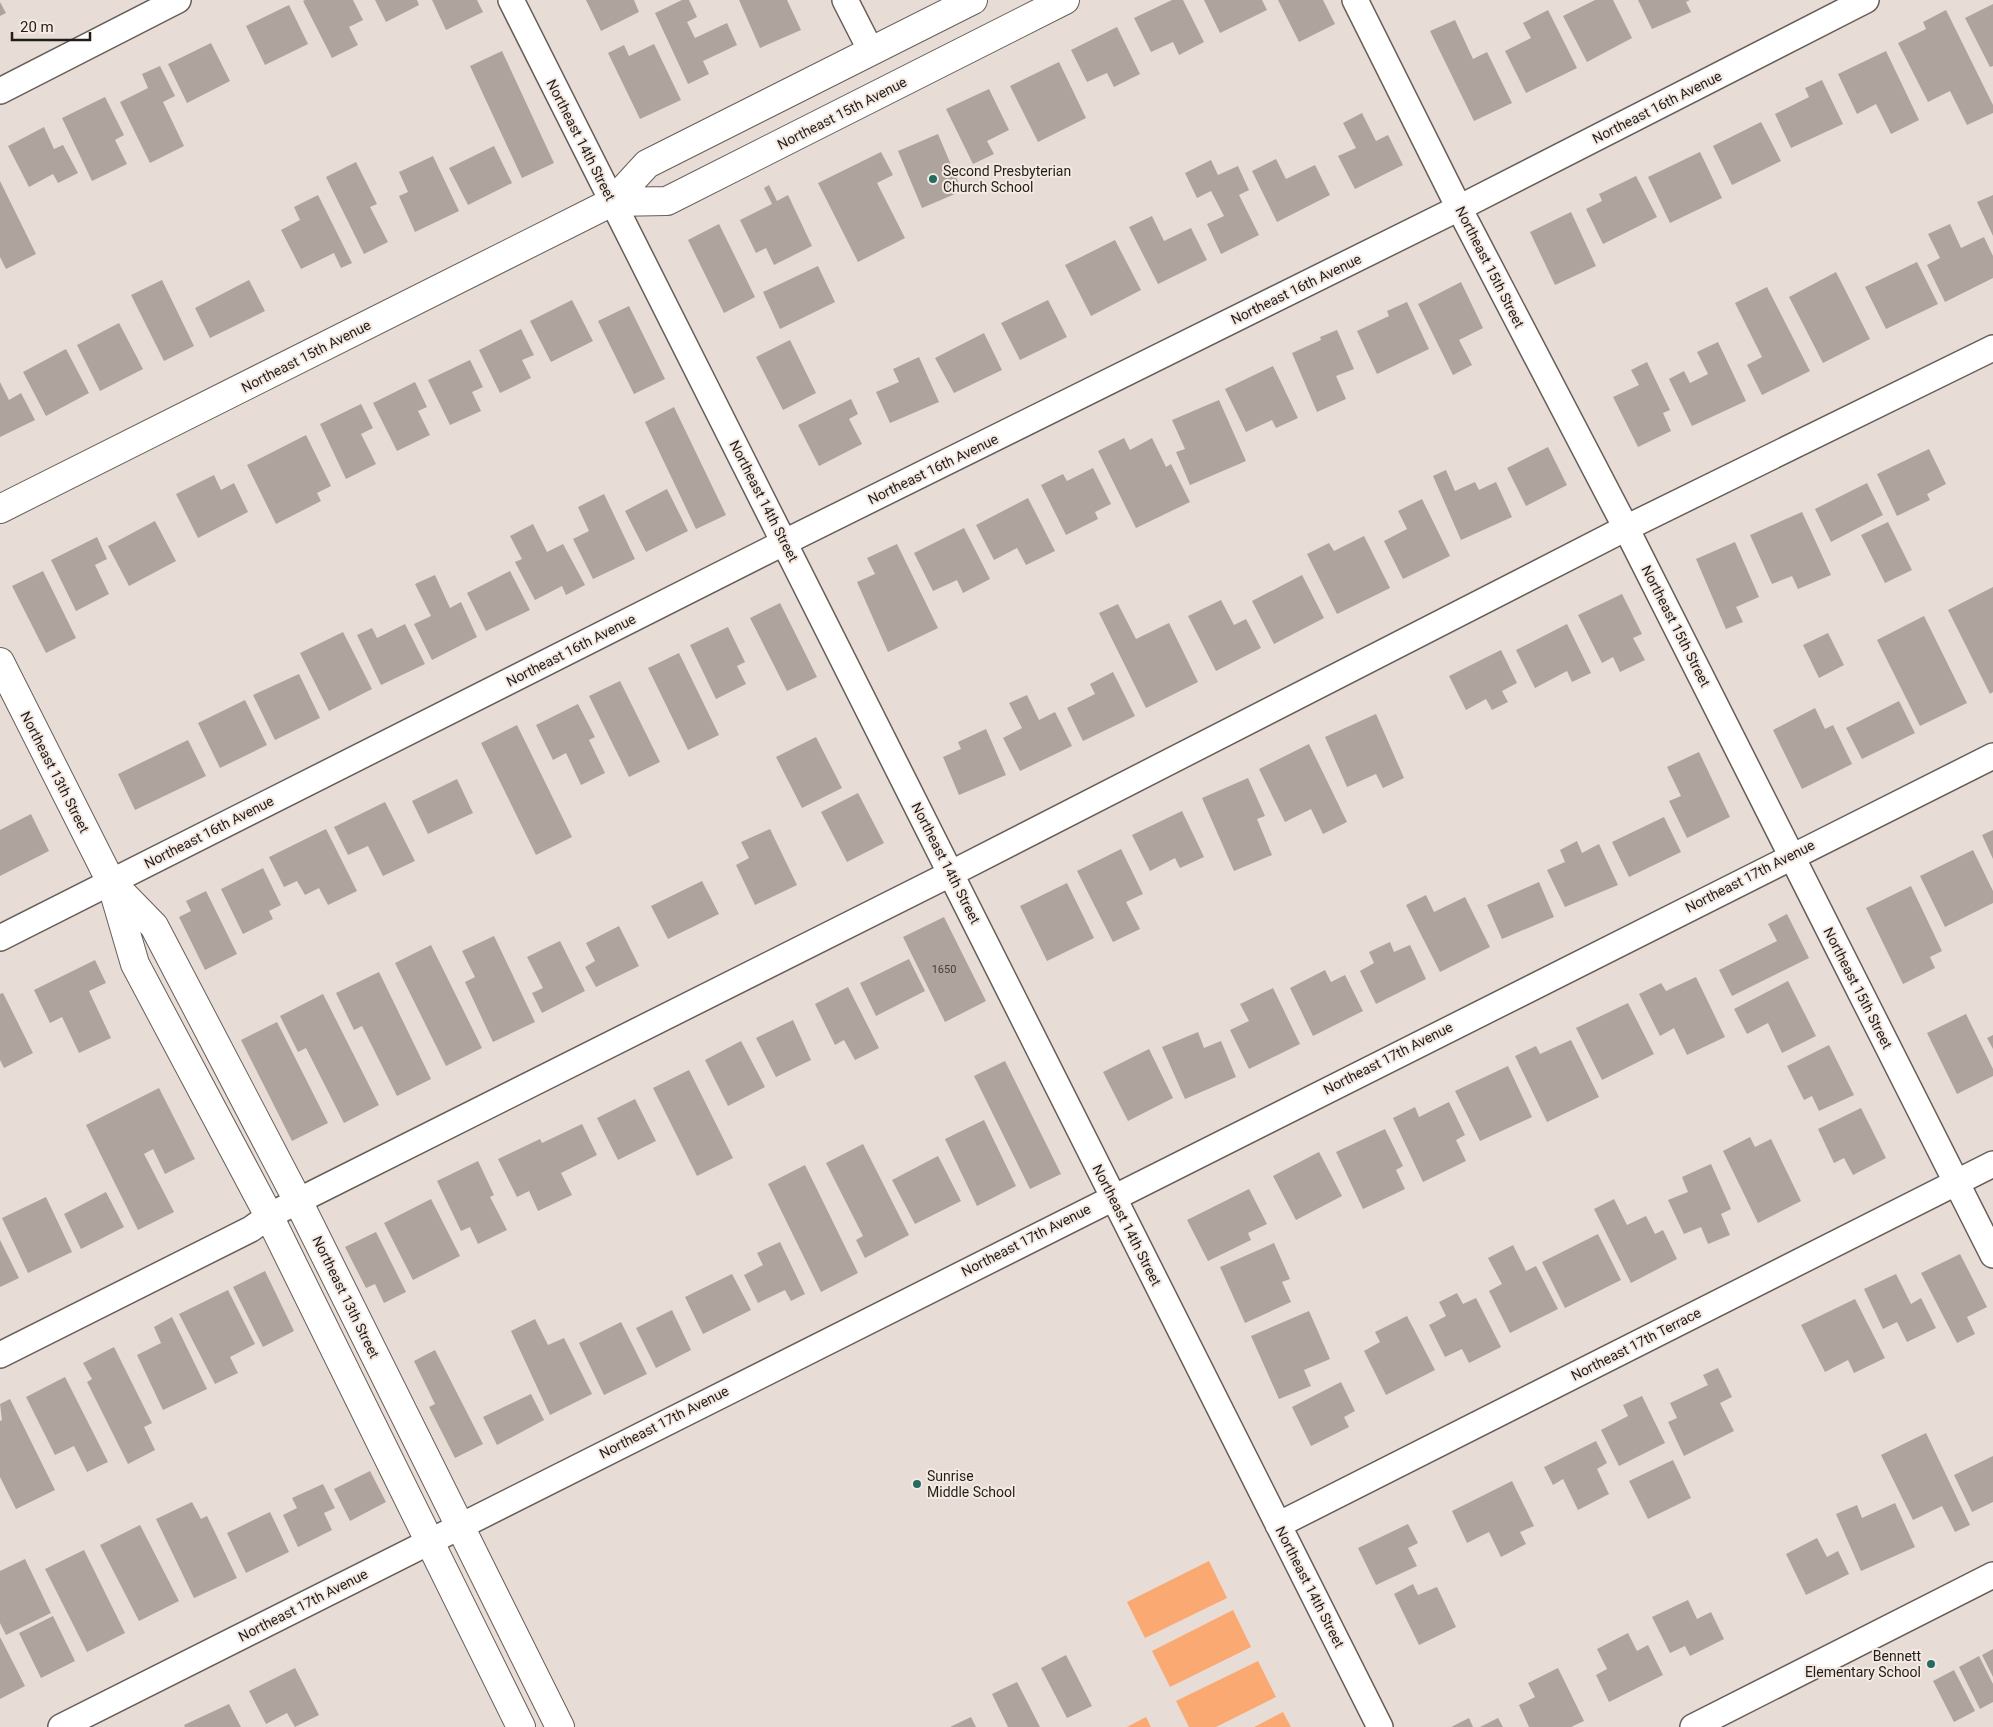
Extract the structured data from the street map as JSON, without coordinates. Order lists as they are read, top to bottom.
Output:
{
  "streets": {
    "street": [
      "Northeast 16th Avenue",
      "Northeast 15th Avenue",
      "Northeast 14th Street",
      "Northeast 15th Street",
      "Northeast 13th Street",
      "Northeast 17th Avenue",
      "Northeast 17th Terrace"
    ]
  },
  "crossings": [
    ["Northeast 16th Avenue", "Northeast 14th Street"],
    ["Northeast 16th Avenue", "Northeast 15th Street"],
    ["Northeast 16th Avenue", "Northeast 13th Street"],
    ["Northeast 15th Avenue", "Northeast 14th Street"],
    ["Northeast 14th Street", "Northeast 17th Avenue"],
    ["Northeast 14th Street", "Northeast 17th Terrace"],
    ["Northeast 15th Street", "Northeast 17th Avenue"],
    ["Northeast 15th Street", "Northeast 17th Terrace"],
    ["Northeast 13th Street", "Northeast 17th Avenue"]
  ],
  "places": ["Second Presbyterian Church School", "Sunrise Middle School", "Bennett Elementary School"],
  "house_numbers": ["1650"],
  "scale_bar": "20 m"
}
